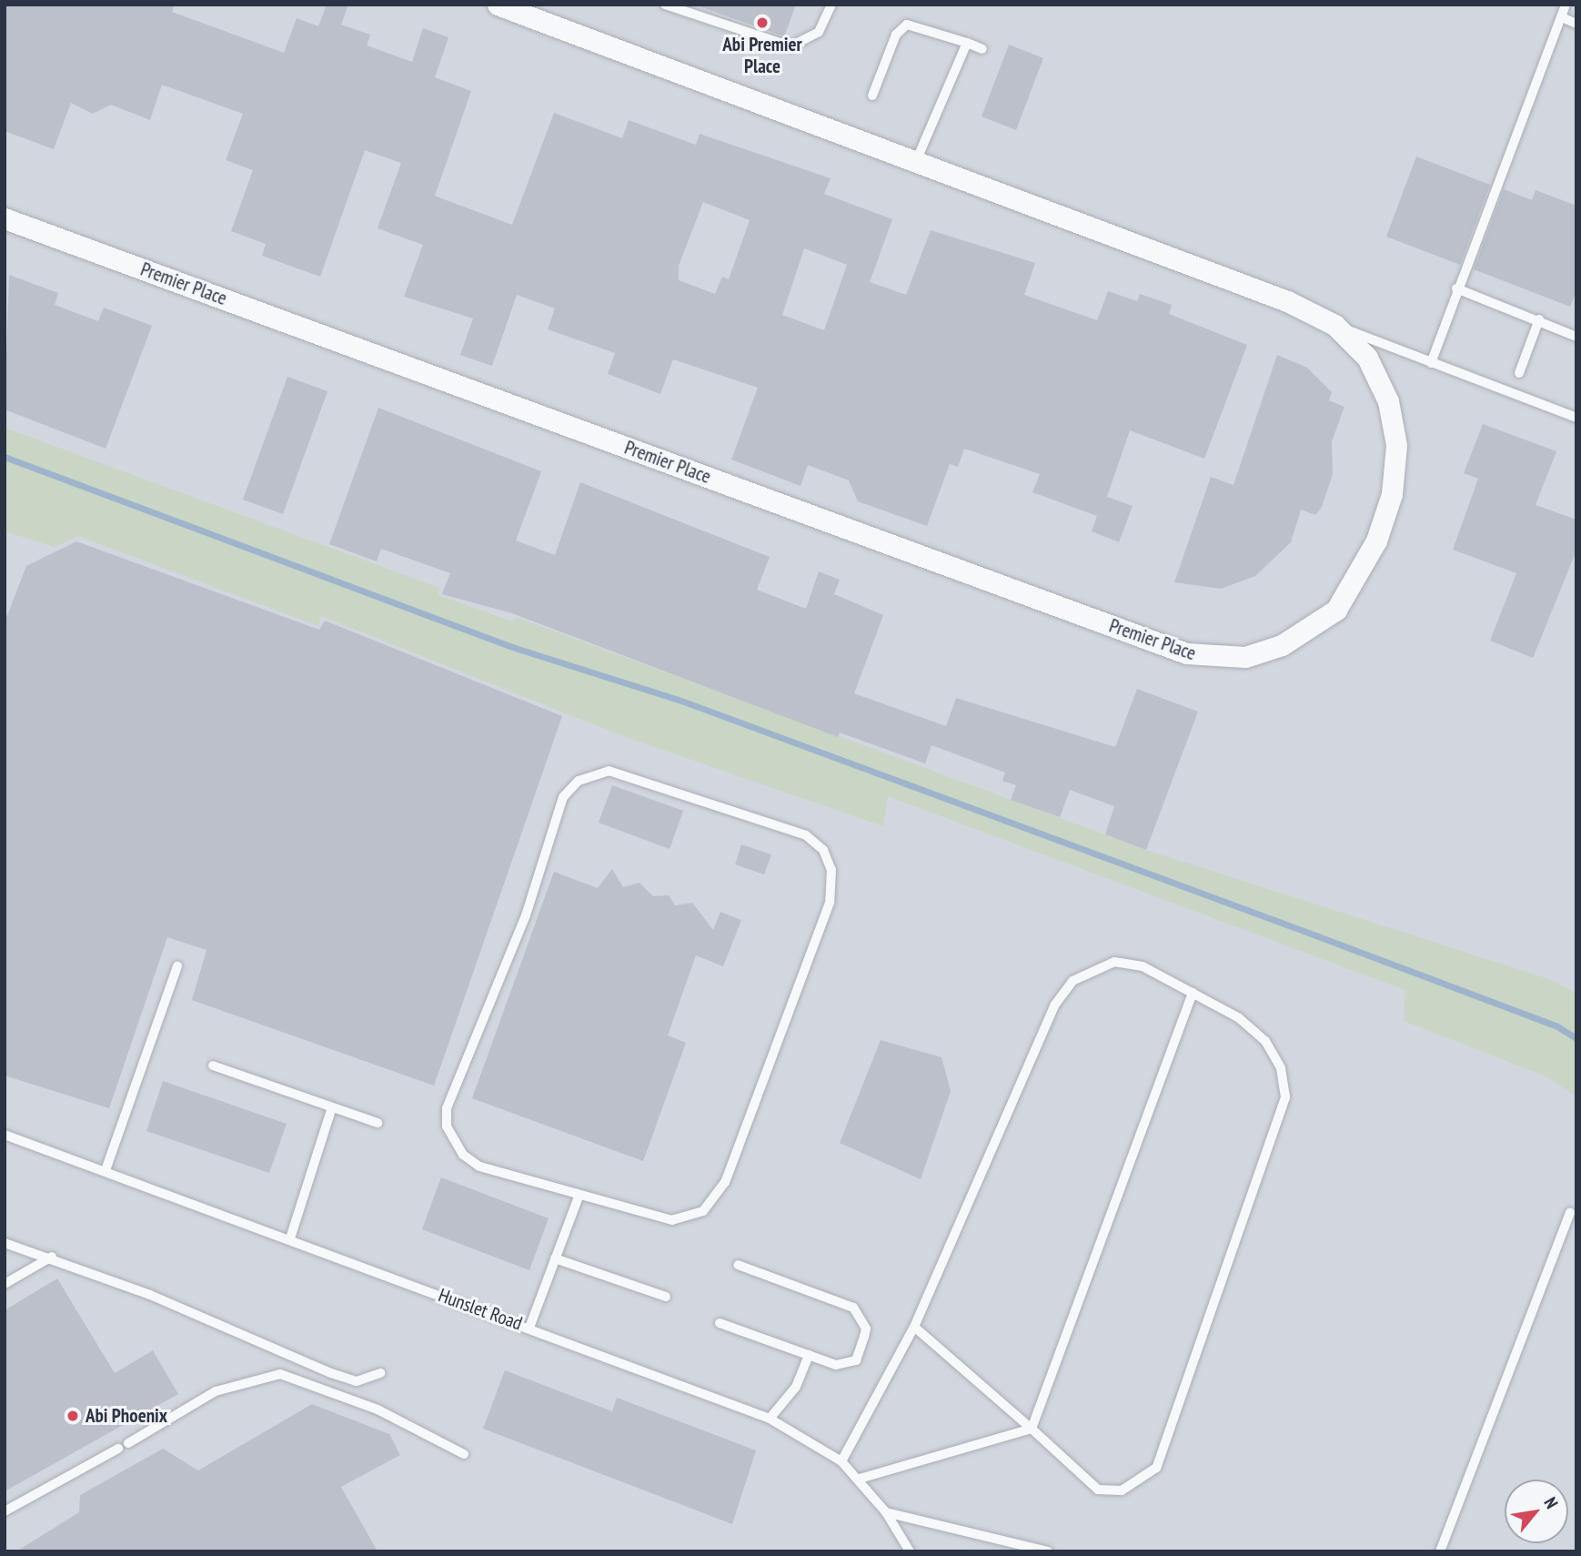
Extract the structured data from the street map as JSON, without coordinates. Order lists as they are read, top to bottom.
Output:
{
  "streets": {
    "street": ["Premier Place"],
    "lane": ["Hunslet Road"]
  },
  "places": ["Abi Premier Place", "Abi Phoenix"],
  "north": "top right"
}
